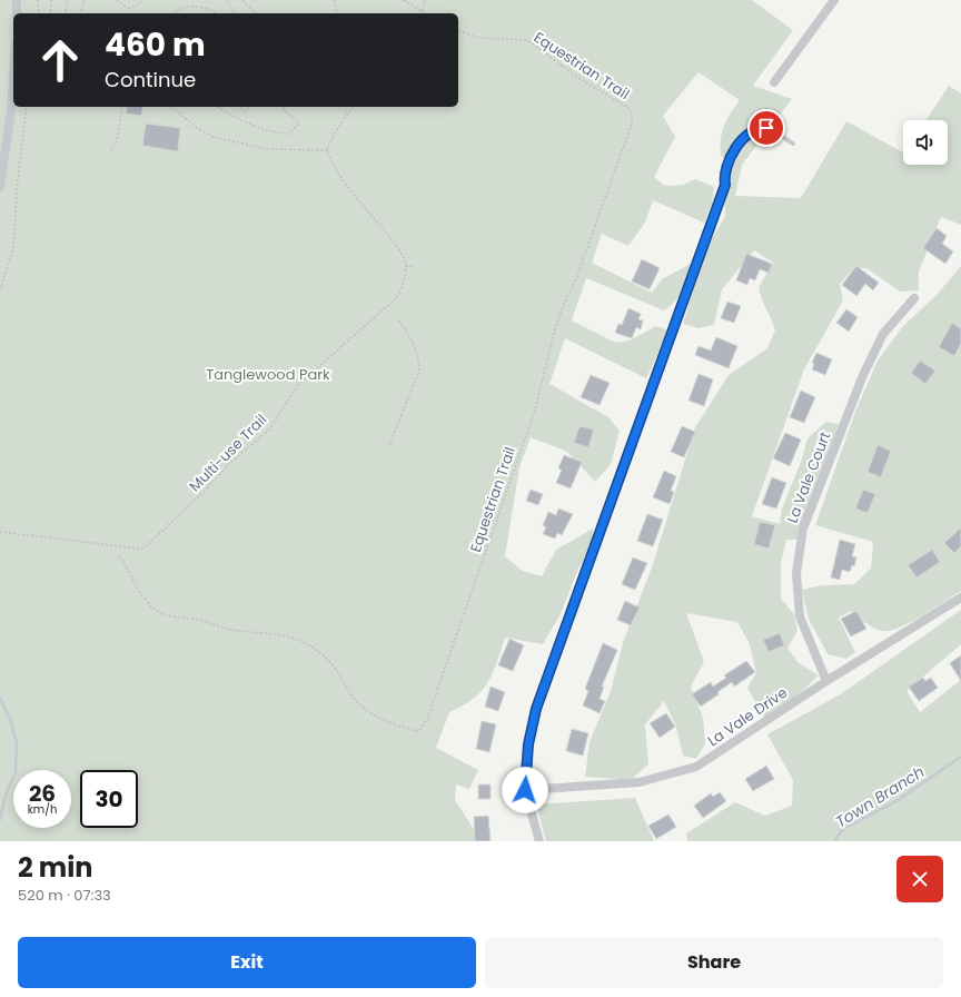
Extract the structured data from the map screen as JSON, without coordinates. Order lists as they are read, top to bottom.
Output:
{
  "streets": {
    "street": ["La Vale Court", "La Vale Drive"],
    "path": ["Equestrian Trail", "Multi-use Trail"]
  },
  "crossings": [
    ["La Vale Court", "La Vale Drive"]
  ],
  "water": ["Town Branch"],
  "parks": ["Tanglewood Park"],
  "page": {
    "turn": ["460 m", "Continue"],
    "speed": "26 km/h",
    "limit": "30",
    "heading": ["2 min", "520 m · 07:33"],
    "buttons": ["Exit", "Share"]
  }
}
